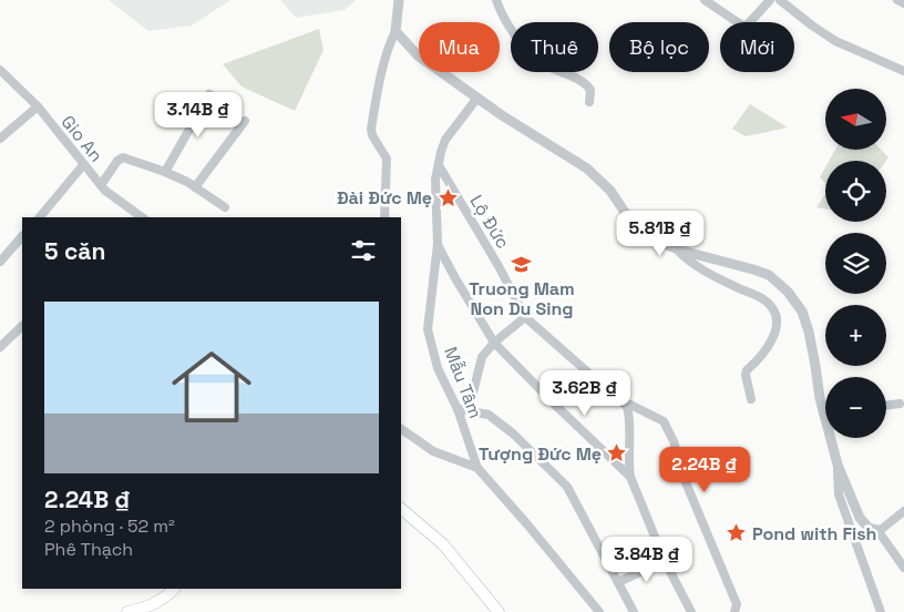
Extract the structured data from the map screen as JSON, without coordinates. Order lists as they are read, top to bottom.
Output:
{
  "streets": {
    "street": ["Gio An", "Lộ Đức", "Mẫu Tâm"]
  },
  "crossings": [
    ["Lộ Đức", "Mẫu Tâm"]
  ],
  "places": {
    "place": ["Đài Đức Mẹ", "Tượng Đức Mẹ", "Pond with Fish"],
    "school or university": ["Truong Mam Non Du Sing"]
  },
  "north": "left",
  "page": {
    "chip": [
      "Mua",
      "Thuê",
      "Bộ lọc",
      "Mới"
    ],
    "map_buttons": ["+", "−"],
    "price": [
      "3.14B ₫",
      "5.81B ₫",
      "3.62B ₫",
      "2.24B ₫",
      "3.84B ₫"
    ],
    "heading": "5 căn",
    "list": [
      {
        "name": "2.24B ₫",
        "note": "2 phòng · 52 m² · Phê Thạch"
      }
    ]
  }
}
